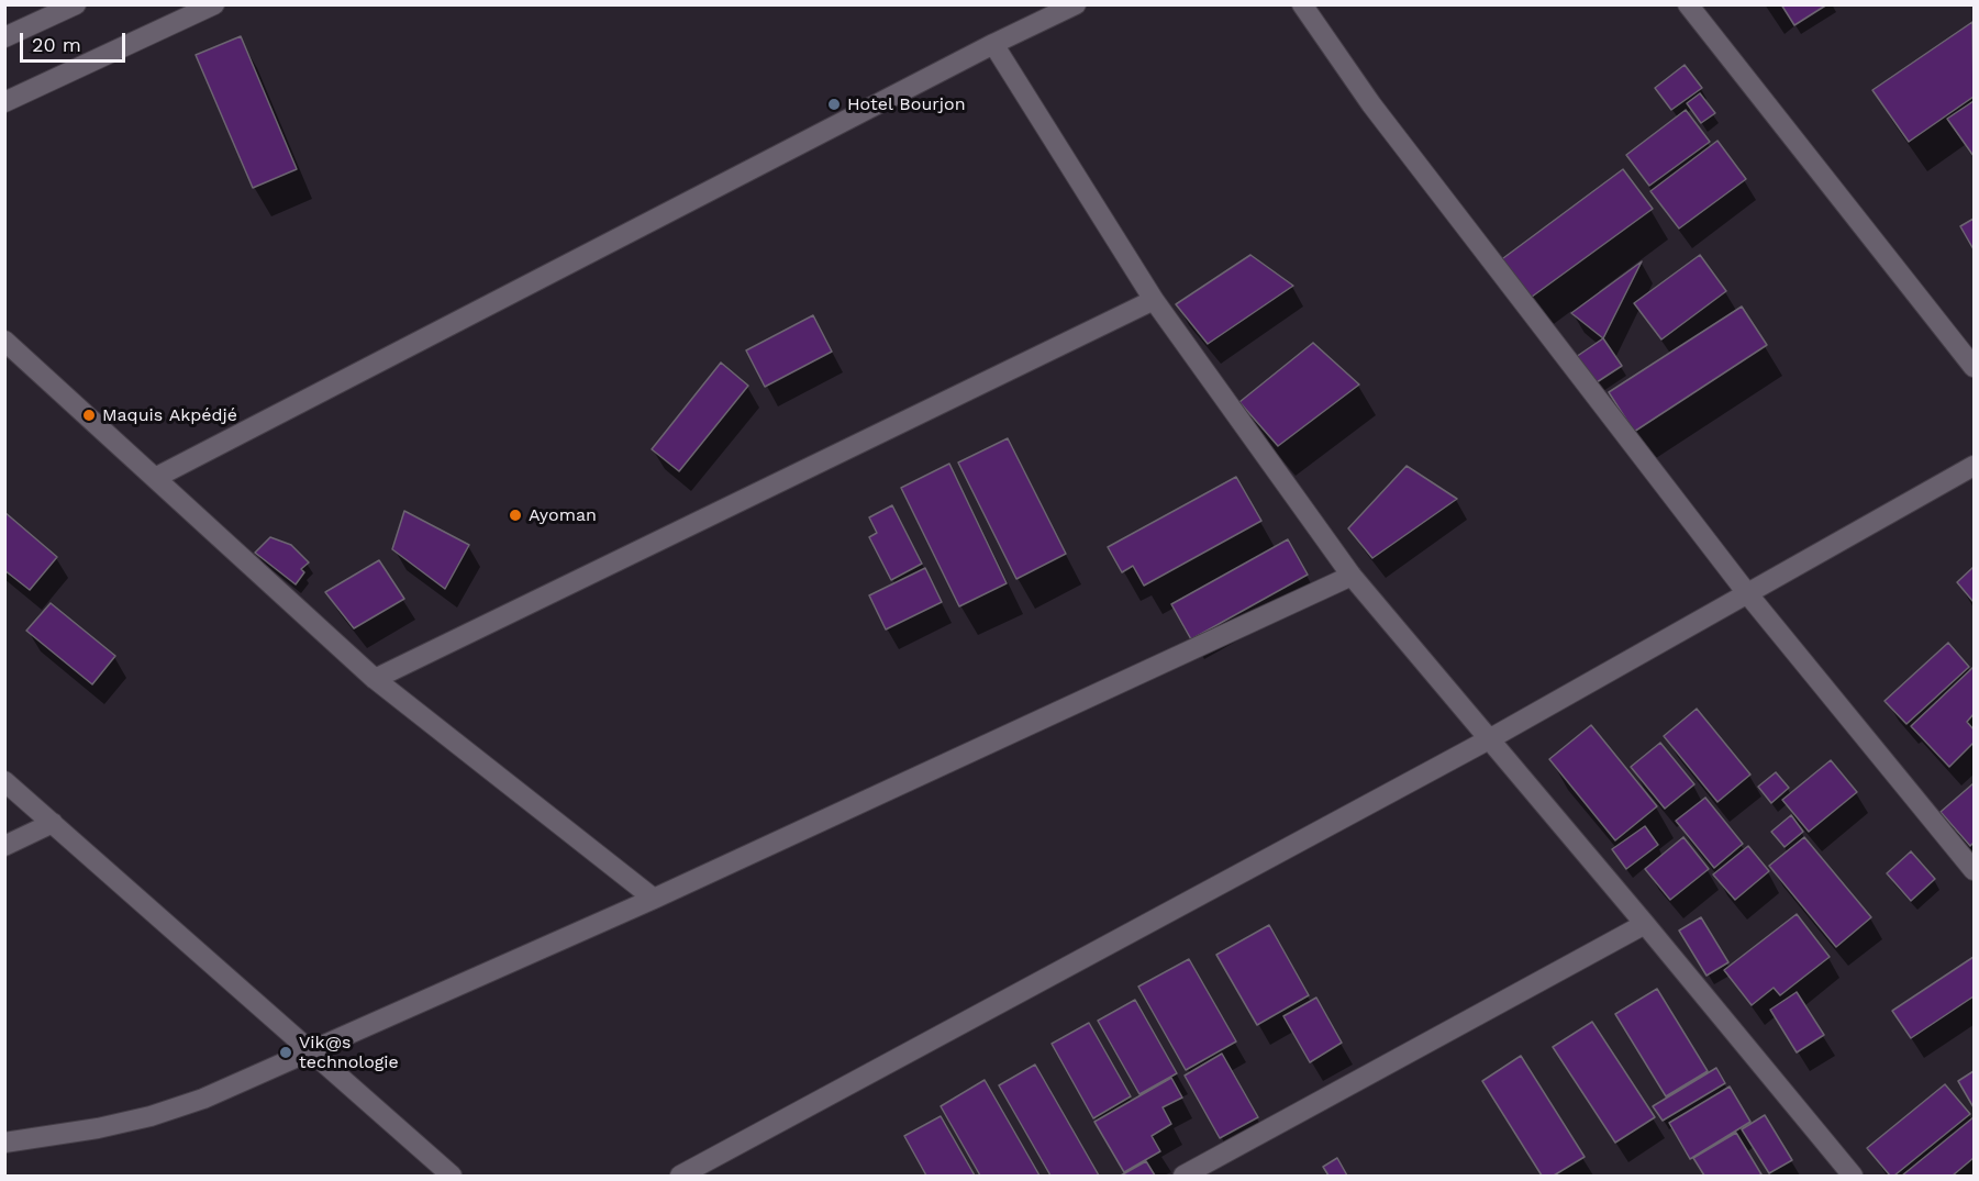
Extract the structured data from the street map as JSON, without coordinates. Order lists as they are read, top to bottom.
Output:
{
  "places": [
    "Hotel Bourjon",
    "Maquis Akpédjé",
    "Ayoman",
    "Vik@s technologie"
  ],
  "scale_bar": "20 m"
}
